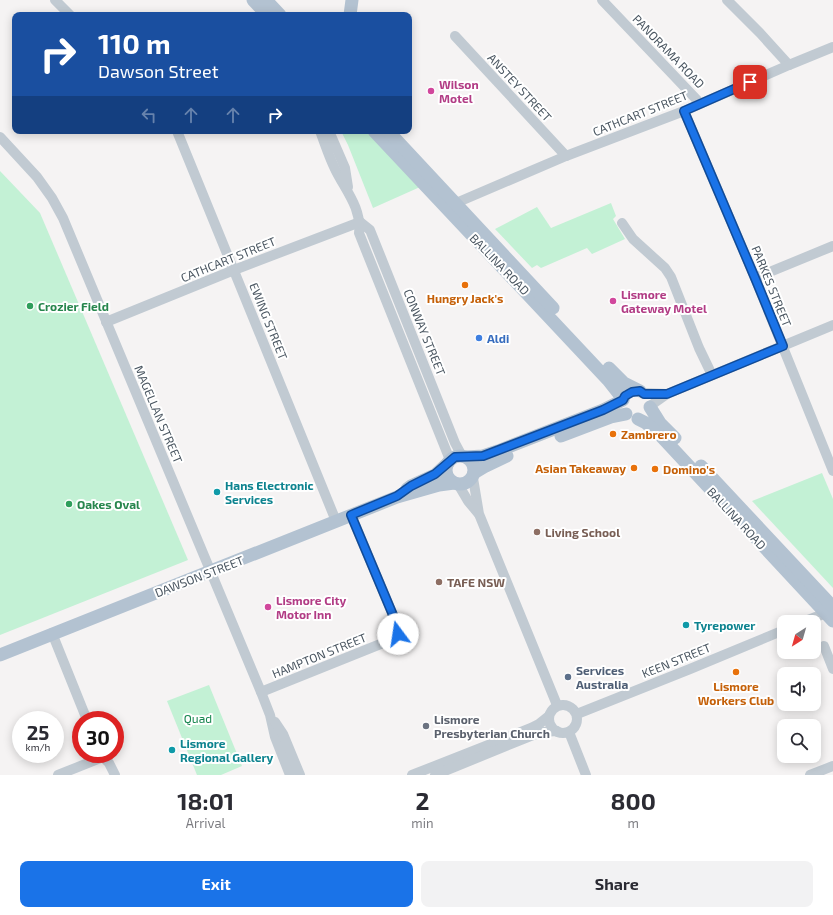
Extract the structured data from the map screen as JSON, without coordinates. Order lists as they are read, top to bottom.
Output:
{
  "streets": {
    "main road": ["BALLINA ROAD", "DAWSON STREET"],
    "street": [
      "PANORAMA ROAD",
      "ANSTEY STREET",
      "CATHCART STREET",
      "PARKES STREET",
      "EWING STREET",
      "CONWAY STREET",
      "MAGELLAN STREET",
      "HAMPTON STREET",
      "KEEN STREET"
    ]
  },
  "crossings": [
    ["PANORAMA ROAD", "CATHCART STREET"],
    ["ANSTEY STREET", "CATHCART STREET"],
    ["CATHCART STREET", "BALLINA ROAD"],
    ["CATHCART STREET", "PARKES STREET"],
    ["CATHCART STREET", "EWING STREET"],
    ["CATHCART STREET", "CONWAY STREET"],
    ["CATHCART STREET", "MAGELLAN STREET"],
    ["EWING STREET", "DAWSON STREET"],
    ["CONWAY STREET", "DAWSON STREET"],
    ["MAGELLAN STREET", "DAWSON STREET"],
    ["MAGELLAN STREET", "HAMPTON STREET"],
    ["DAWSON STREET", "HAMPTON STREET"]
  ],
  "parks": ["Quad"],
  "places": [
    "Wilson Motel",
    "Hungry Jack's",
    "Lismore Gateway Motel",
    "Crozier Field",
    "Aldi",
    "Zambrero",
    "Asian Takeaway",
    "Domino's",
    "Hans Electronic Services",
    "Oakes Oval",
    "Living School",
    "TAFE NSW",
    "Lismore City Motor Inn",
    "Tyrepower",
    "Lismore Workers Club",
    "Services Australia",
    "Lismore Presbyterian Church",
    "Lismore Regional Gallery"
  ],
  "north": "bottom left",
  "page": {
    "turn": ["110 m", "Dawson Street"],
    "speed": "25 km/h",
    "limit": "30",
    "eta": [
      "18:01",
      "Arrival",
      "2",
      "min",
      "800",
      "m"
    ],
    "buttons": ["Exit", "Share"]
  }
}
